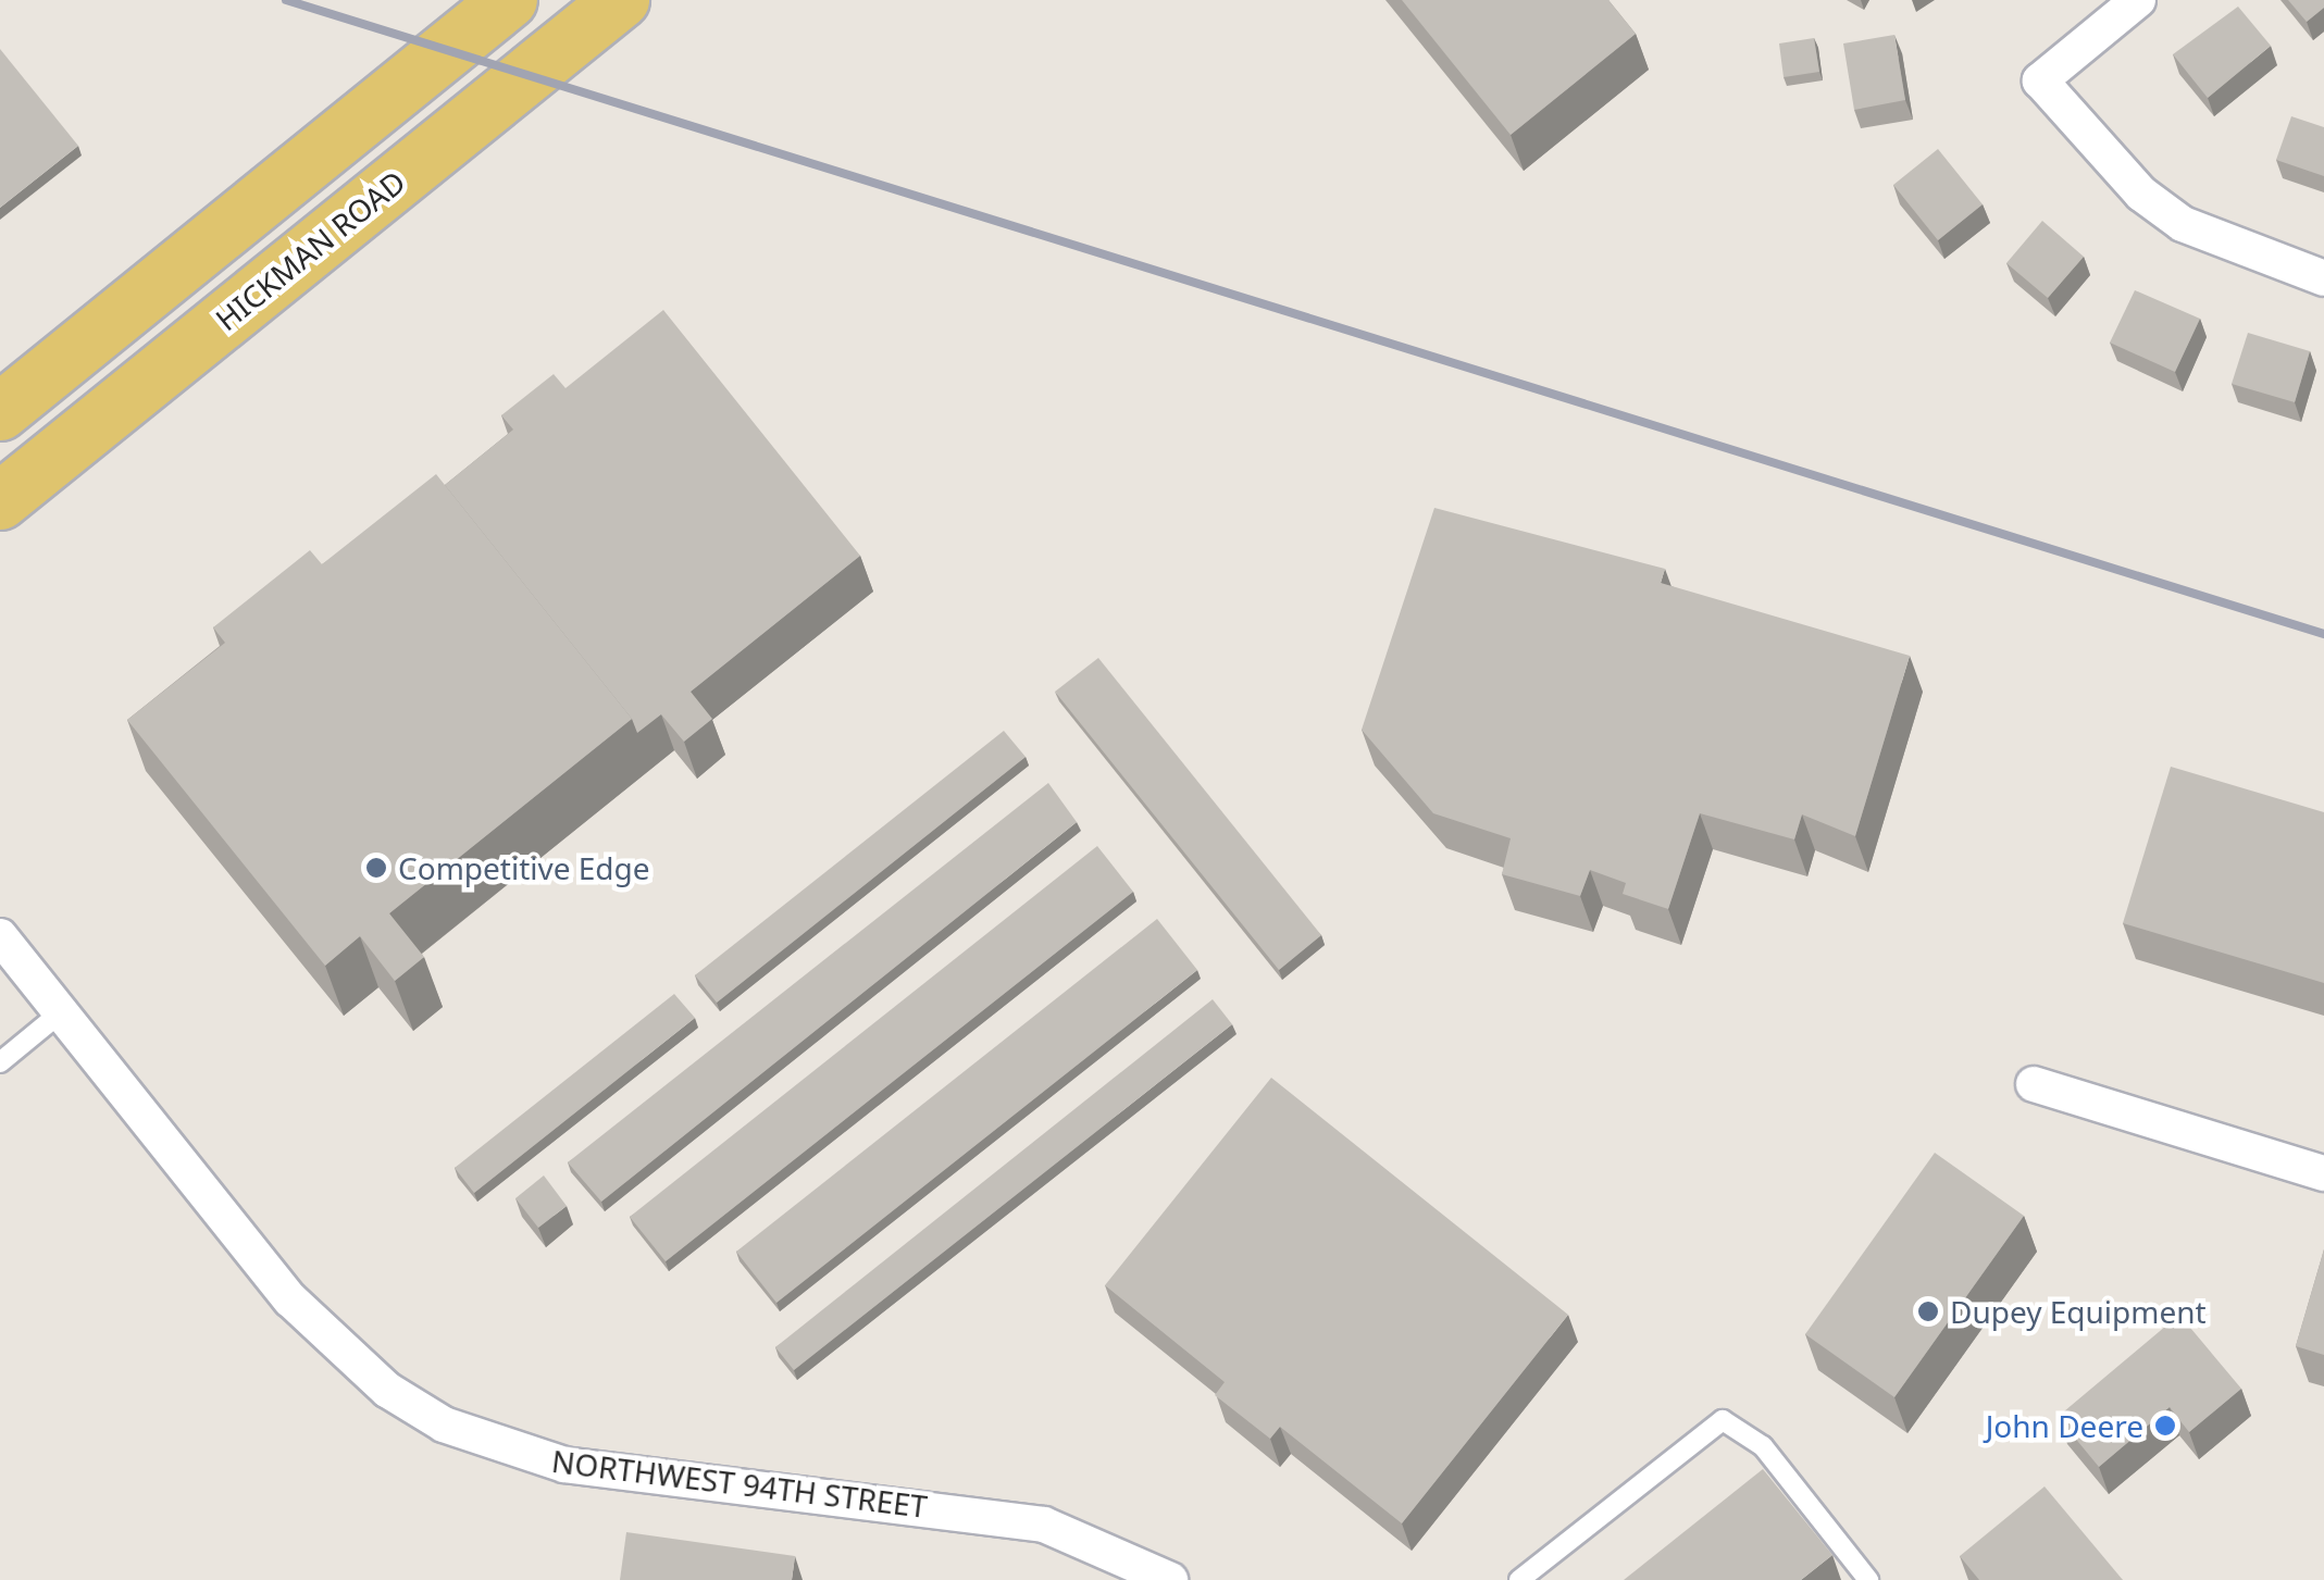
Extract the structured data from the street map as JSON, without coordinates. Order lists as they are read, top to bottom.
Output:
{
  "streets": {
    "main road": ["HICKMAN ROAD"],
    "street": ["NORTHWEST 94TH STREET"]
  },
  "places": ["Competitive Edge", "Dupey Equipment", "John Deere"]
}
